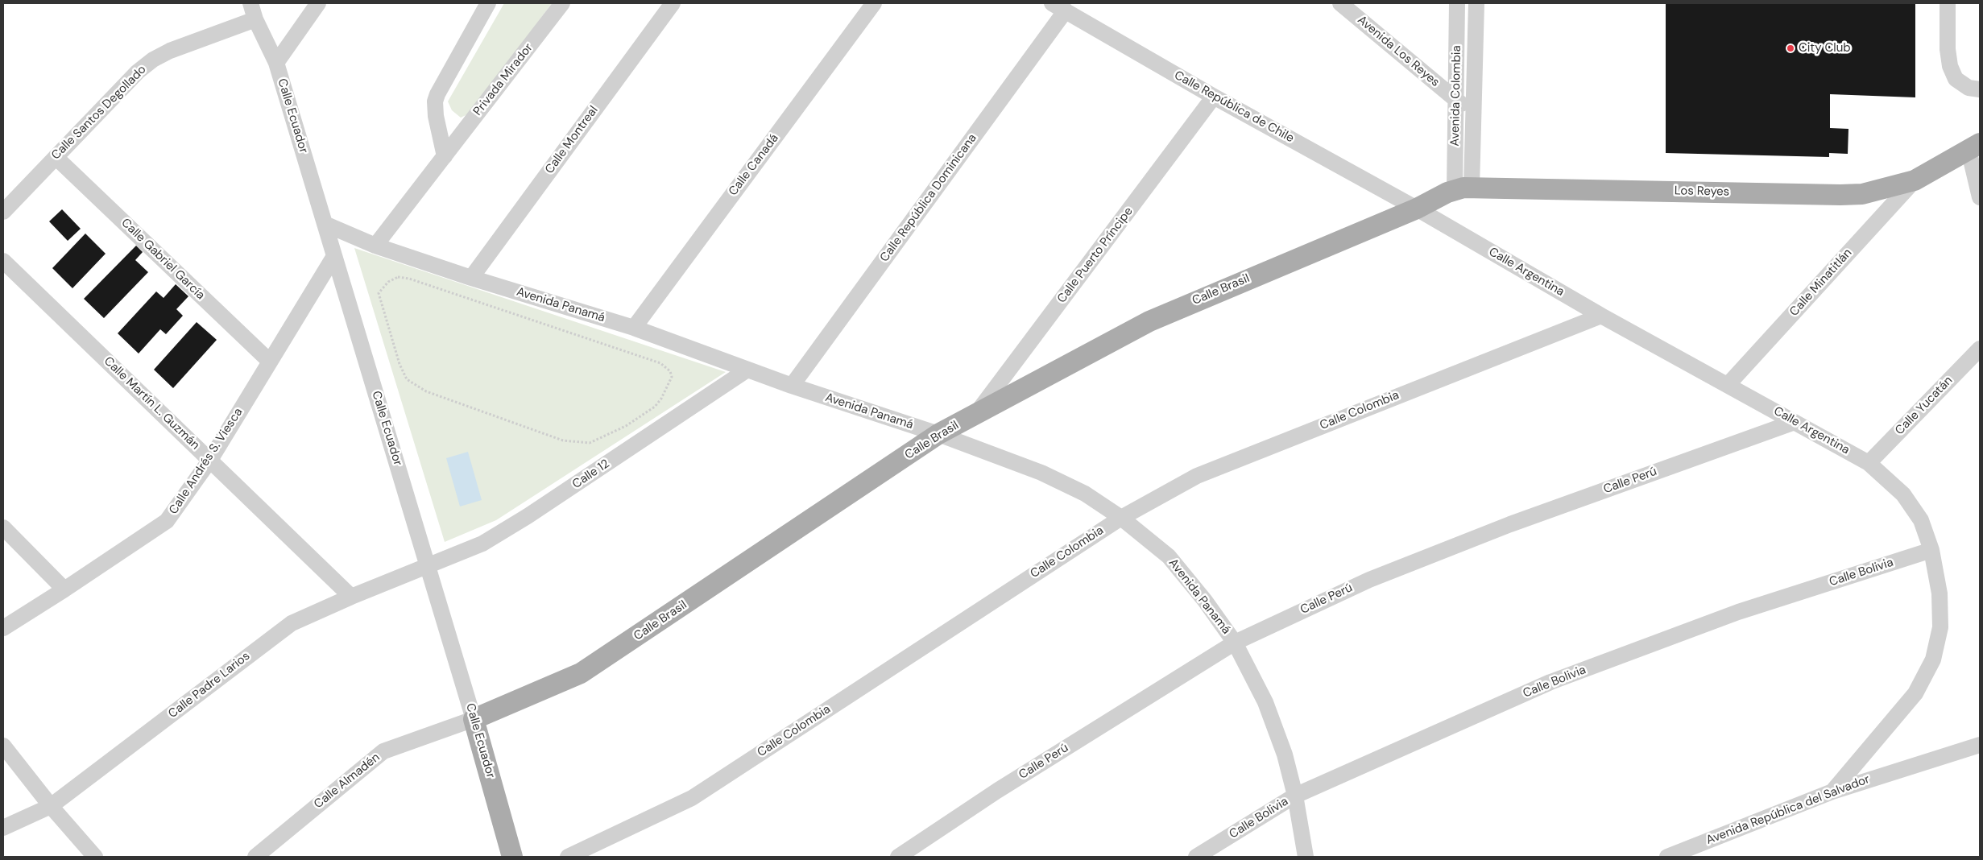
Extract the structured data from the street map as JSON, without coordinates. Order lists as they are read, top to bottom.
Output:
{
  "streets": {
    "main road": ["Calle Ecuador", "Los Reyes", "Calle Brasil"],
    "street": [
      "Avenida Los Reyes",
      "Privada Mirador",
      "Avenida Colombia",
      "Calle República de Chile",
      "Calle Santos Degollado",
      "Calle Montreal",
      "Calle Canadá",
      "Calle República Dominicana",
      "Calle Puerto Príncipe",
      "Calle Gabriel García",
      "Calle Argentina",
      "Calle Minatitlán",
      "Avenida Panamá",
      "Calle Martín L. Guzmán",
      "Calle Yucatán",
      "Calle Colombia",
      "Calle Andrés S. Viesca",
      "Calle 12",
      "Calle Perú",
      "Calle Bolivia",
      "Calle Padre Larios",
      "Calle Almadén",
      "Avenida República del Salvador"
    ]
  },
  "crossings": [
    ["Avenida Los Reyes", "Avenida Colombia"],
    ["Privada Mirador", "Avenida Panamá"],
    ["Avenida Colombia", "Los Reyes"],
    ["Calle República de Chile", "Los Reyes"],
    ["Calle República de Chile", "Calle República Dominicana"],
    ["Calle República de Chile", "Calle Puerto Príncipe"],
    ["Calle República de Chile", "Calle Argentina"],
    ["Calle República de Chile", "Calle Brasil"],
    ["Calle Santos Degollado", "Calle Ecuador"],
    ["Calle Santos Degollado", "Calle Gabriel García"],
    ["Calle Ecuador", "Calle Brasil"],
    ["Calle Ecuador", "Avenida Panamá"],
    ["Calle Ecuador", "Calle Andrés S. Viesca"],
    ["Calle Ecuador", "Calle 12"],
    ["Calle Ecuador", "Calle Padre Larios"],
    ["Calle Ecuador", "Calle Almadén"],
    ["Calle Montreal", "Avenida Panamá"],
    ["Calle Canadá", "Avenida Panamá"],
    ["Los Reyes", "Calle Argentina"],
    ["Los Reyes", "Calle Minatitlán"],
    ["Los Reyes", "Calle Brasil"],
    ["Calle República Dominicana", "Avenida Panamá"],
    ["Calle Puerto Príncipe", "Calle Brasil"],
    ["Calle Gabriel García", "Calle Andrés S. Viesca"],
    ["Calle Argentina", "Calle Minatitlán"],
    ["Calle Argentina", "Calle Brasil"],
    ["Calle Argentina", "Calle Yucatán"],
    ["Calle Argentina", "Calle Colombia"],
    ["Calle Argentina", "Calle Perú"],
    ["Calle Argentina", "Calle Bolivia"],
    ["Calle Argentina", "Avenida República del Salvador"],
    ["Calle Brasil", "Avenida Panamá"],
    ["Calle Brasil", "Calle Almadén"],
    ["Avenida Panamá", "Calle Colombia"],
    ["Avenida Panamá", "Calle 12"],
    ["Avenida Panamá", "Calle Perú"],
    ["Avenida Panamá", "Calle Bolivia"],
    ["Calle Martín L. Guzmán", "Calle Andrés S. Viesca"],
    ["Calle Martín L. Guzmán", "Calle Padre Larios"],
    ["Calle 12", "Calle Padre Larios"]
  ],
  "places": ["City Club"]
}
